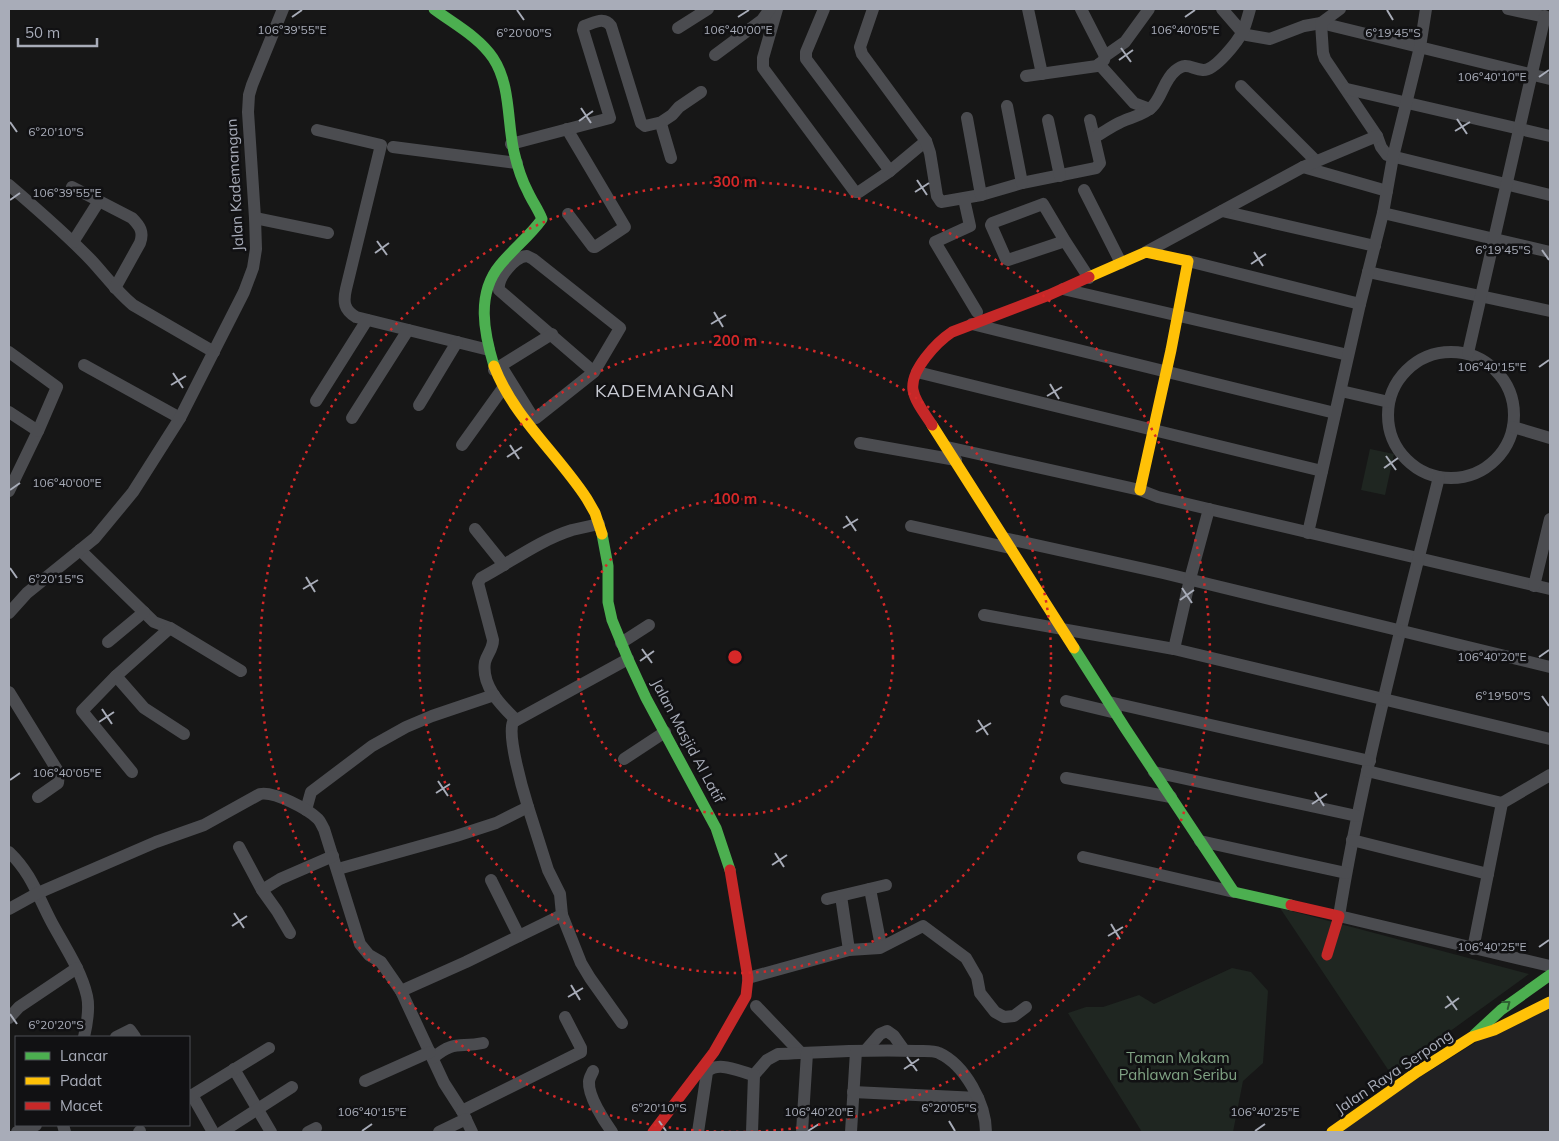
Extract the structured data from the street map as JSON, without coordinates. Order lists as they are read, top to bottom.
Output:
{
  "streets": {
    "street": ["Jalan Kademangan", "Jalan Masjid Al Latif", "Jalan Raya Serpong"]
  },
  "districts": ["KADEMANGAN"],
  "parks": ["Taman Makam Pahlawan Seribu"],
  "legend": ["Lancar", "Padat", "Macet"],
  "scale_bar": "50 m",
  "coordinates": [
    "106°40'00\"E",
    "106°40'05\"E",
    "106°39'55\"E",
    "6°19'45\"S",
    "6°20'00\"S",
    "106°40'10\"E",
    "6°20'10\"S",
    "106°40'15\"E",
    "6°20'15\"S",
    "106°40'20\"E",
    "6°19'50\"S",
    "106°40'25\"E",
    "6°20'20\"S",
    "6°20'05\"S"
  ],
  "rings": ["300 m", "200 m", "100 m"]
}
